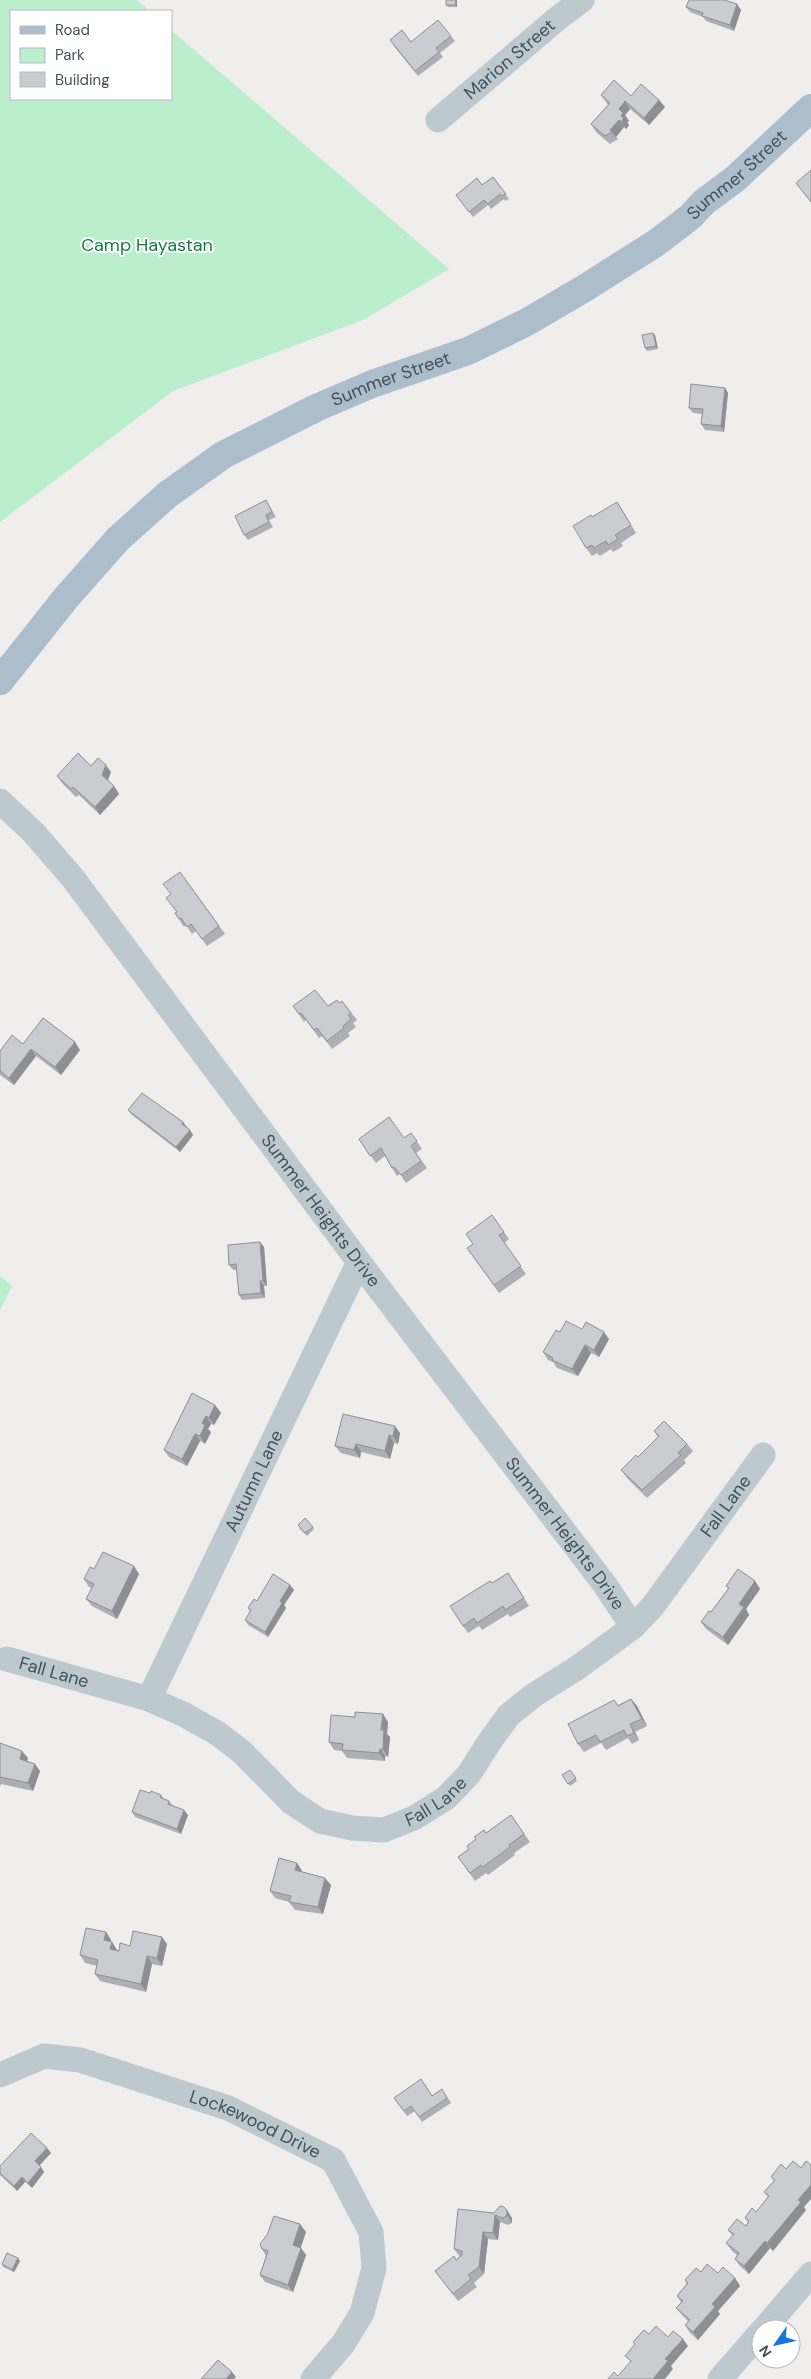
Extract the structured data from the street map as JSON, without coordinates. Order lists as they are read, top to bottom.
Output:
{
  "streets": {
    "main road": ["Summer Street"],
    "street": [
      "Marion Street",
      "Summer Heights Drive",
      "Autumn Lane",
      "Fall Lane",
      "Lockewood Drive"
    ]
  },
  "crossings": [
    ["Summer Heights Drive", "Autumn Lane"],
    ["Summer Heights Drive", "Fall Lane"],
    ["Autumn Lane", "Fall Lane"]
  ],
  "parks": ["Camp Hayastan"],
  "legend": ["Road", "Park", "Building"],
  "north": "bottom left"
}
